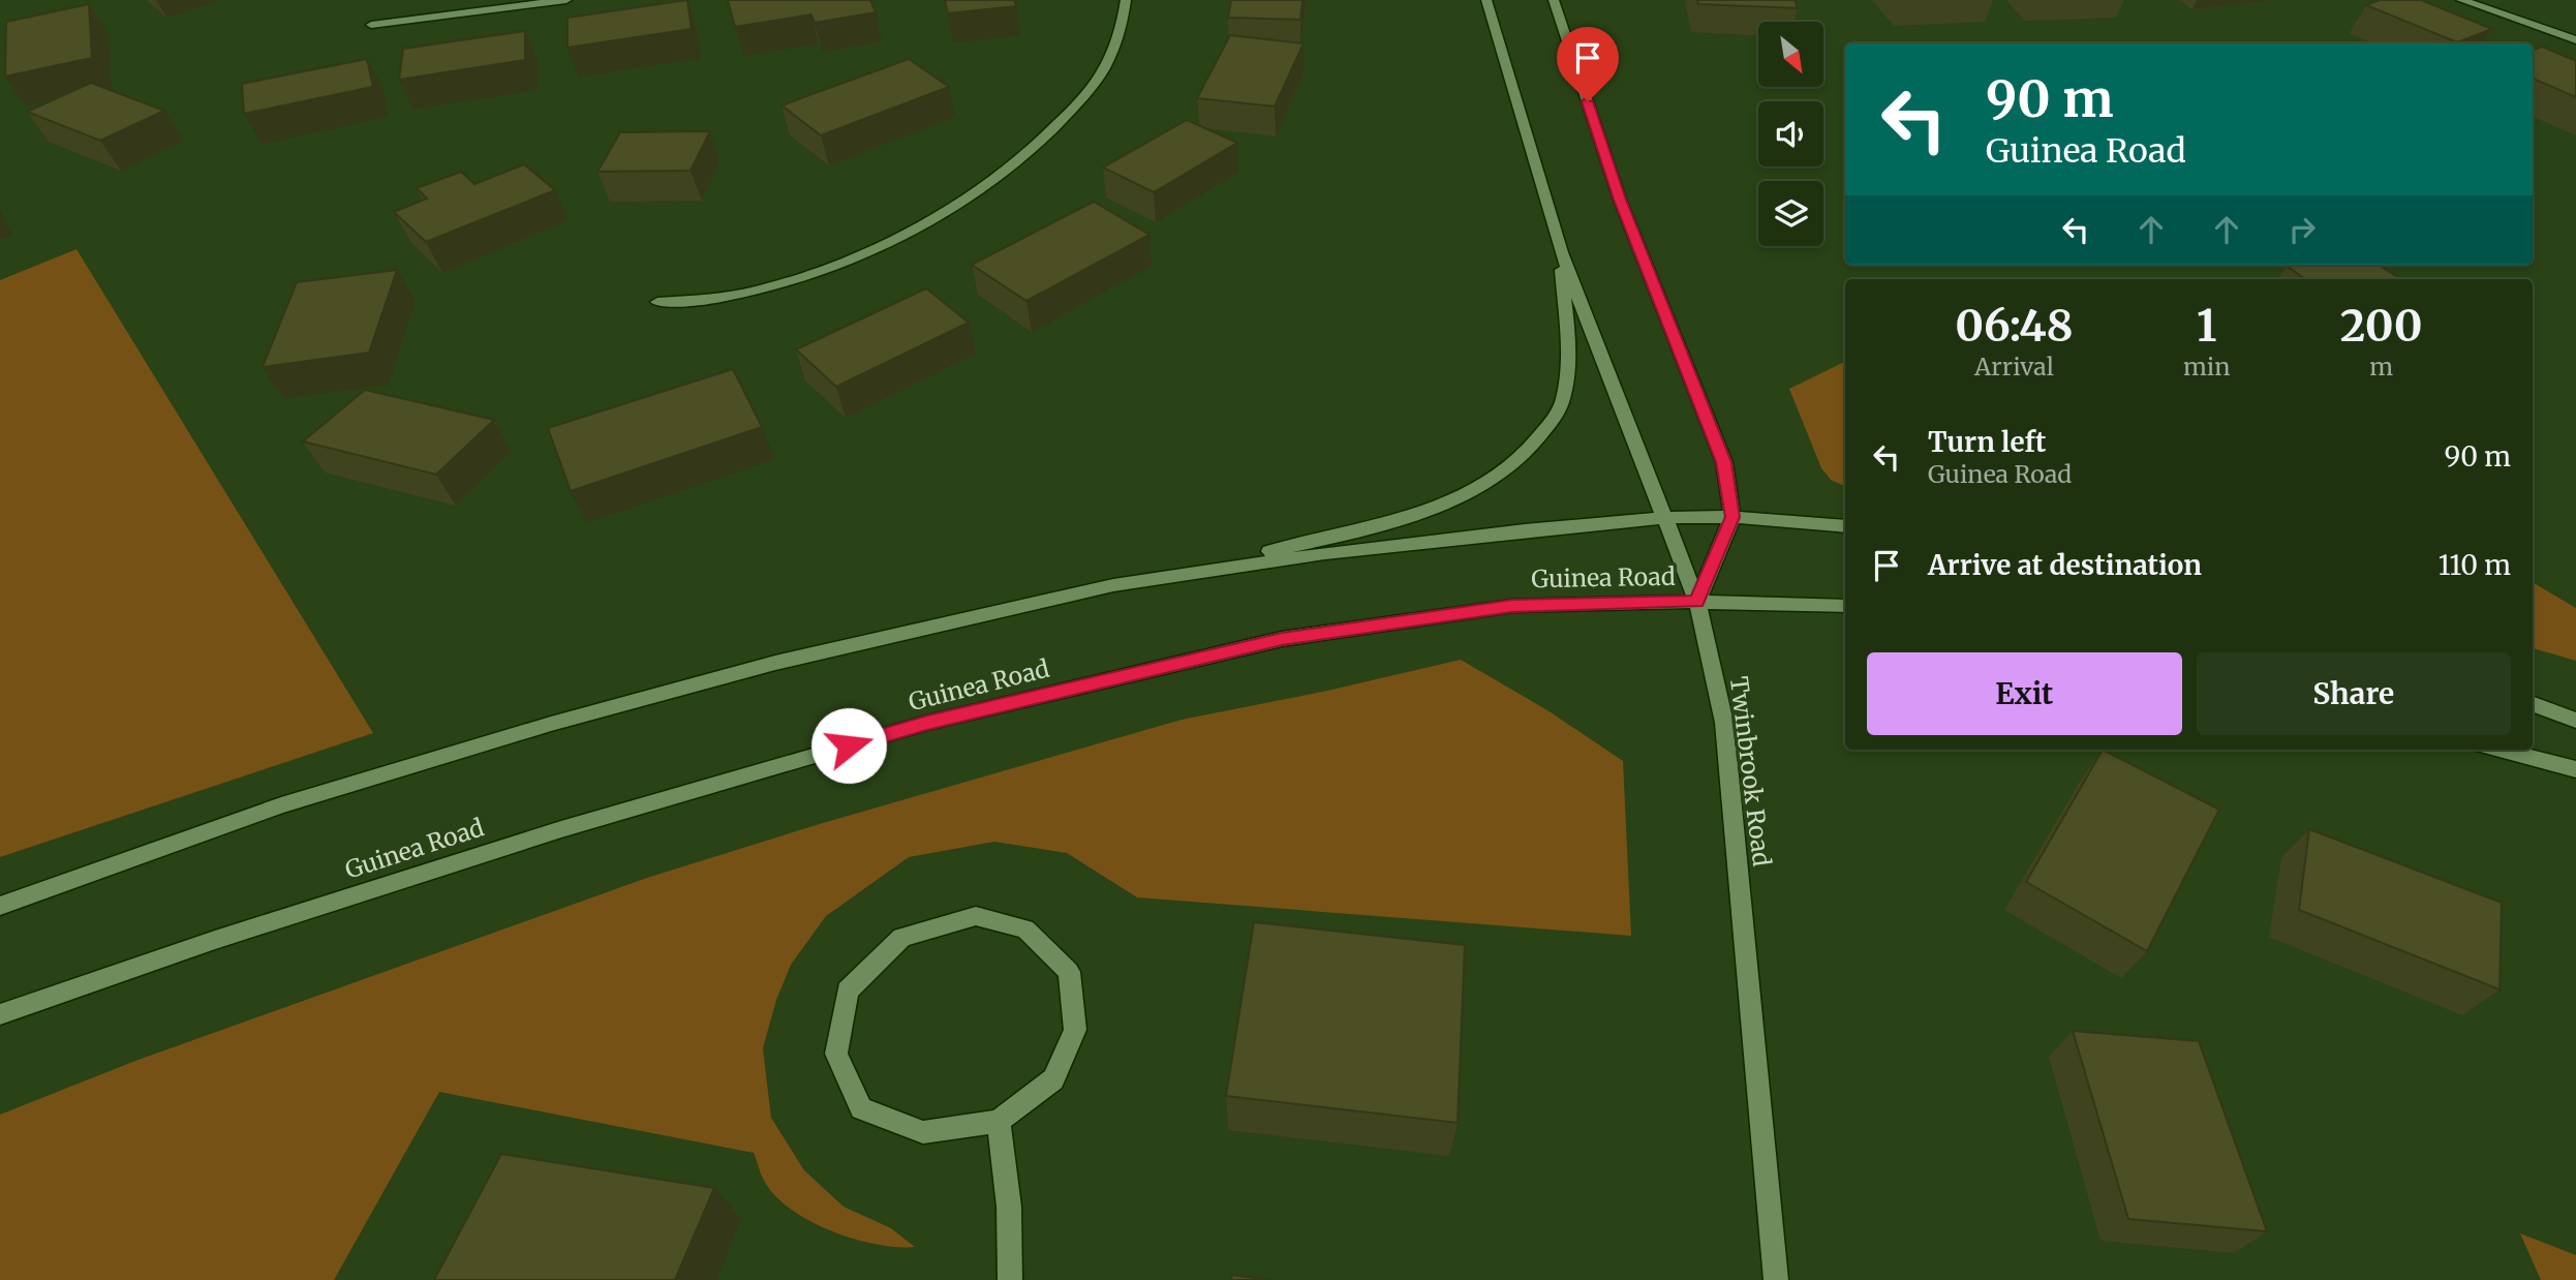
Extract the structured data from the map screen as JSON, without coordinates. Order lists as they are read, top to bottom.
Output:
{
  "streets": {
    "main road": ["Guinea Road", "Twinbrook Road"]
  },
  "crossings": [
    ["Guinea Road", "Twinbrook Road"]
  ],
  "north": "bottom right",
  "page": {
    "turn": ["90 m", "Guinea Road"],
    "eta": [
      "06:48",
      "Arrival",
      "1",
      "min",
      "200",
      "m"
    ],
    "list": [
      {
        "name": "Turn left",
        "note": "Guinea Road",
        "value": "90 m"
      },
      {
        "name": "Arrive at destination",
        "value": "110 m"
      }
    ],
    "buttons": ["Exit", "Share"]
  }
}
